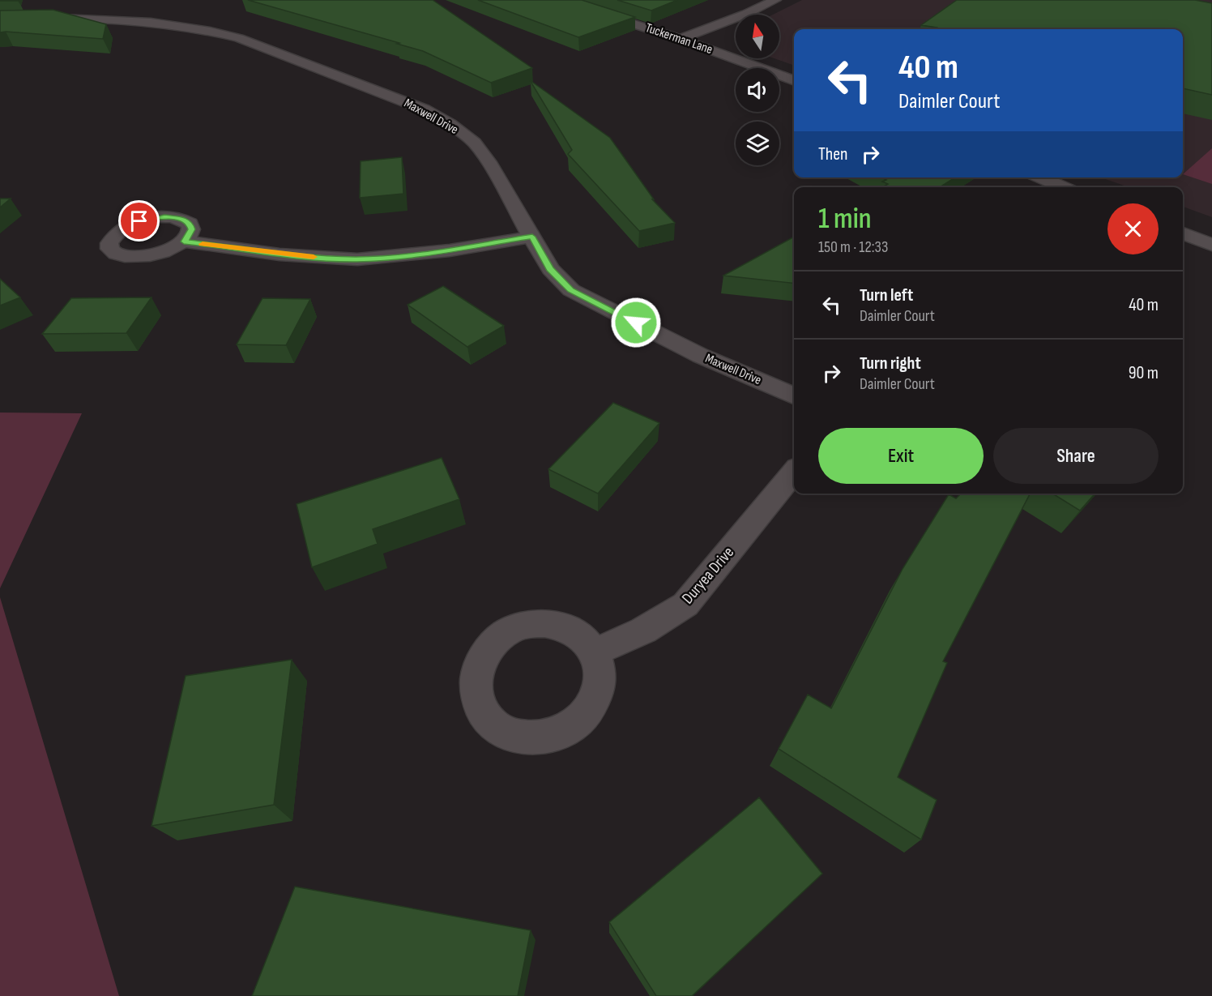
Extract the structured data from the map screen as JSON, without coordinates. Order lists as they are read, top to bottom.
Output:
{
  "streets": {
    "street": ["Tuckerman Lane", "Maxwell Drive", "Duryea Drive"]
  },
  "north": "top",
  "page": {
    "turn": ["40 m", "Daimler Court"],
    "then": "Then",
    "heading": ["1 min", "150 m · 12:33"],
    "list": [
      {
        "name": "Turn left",
        "note": "Daimler Court",
        "value": "40 m"
      },
      {
        "name": "Turn right",
        "note": "Daimler Court",
        "value": "90 m"
      }
    ],
    "buttons": ["Exit", "Share"]
  }
}
